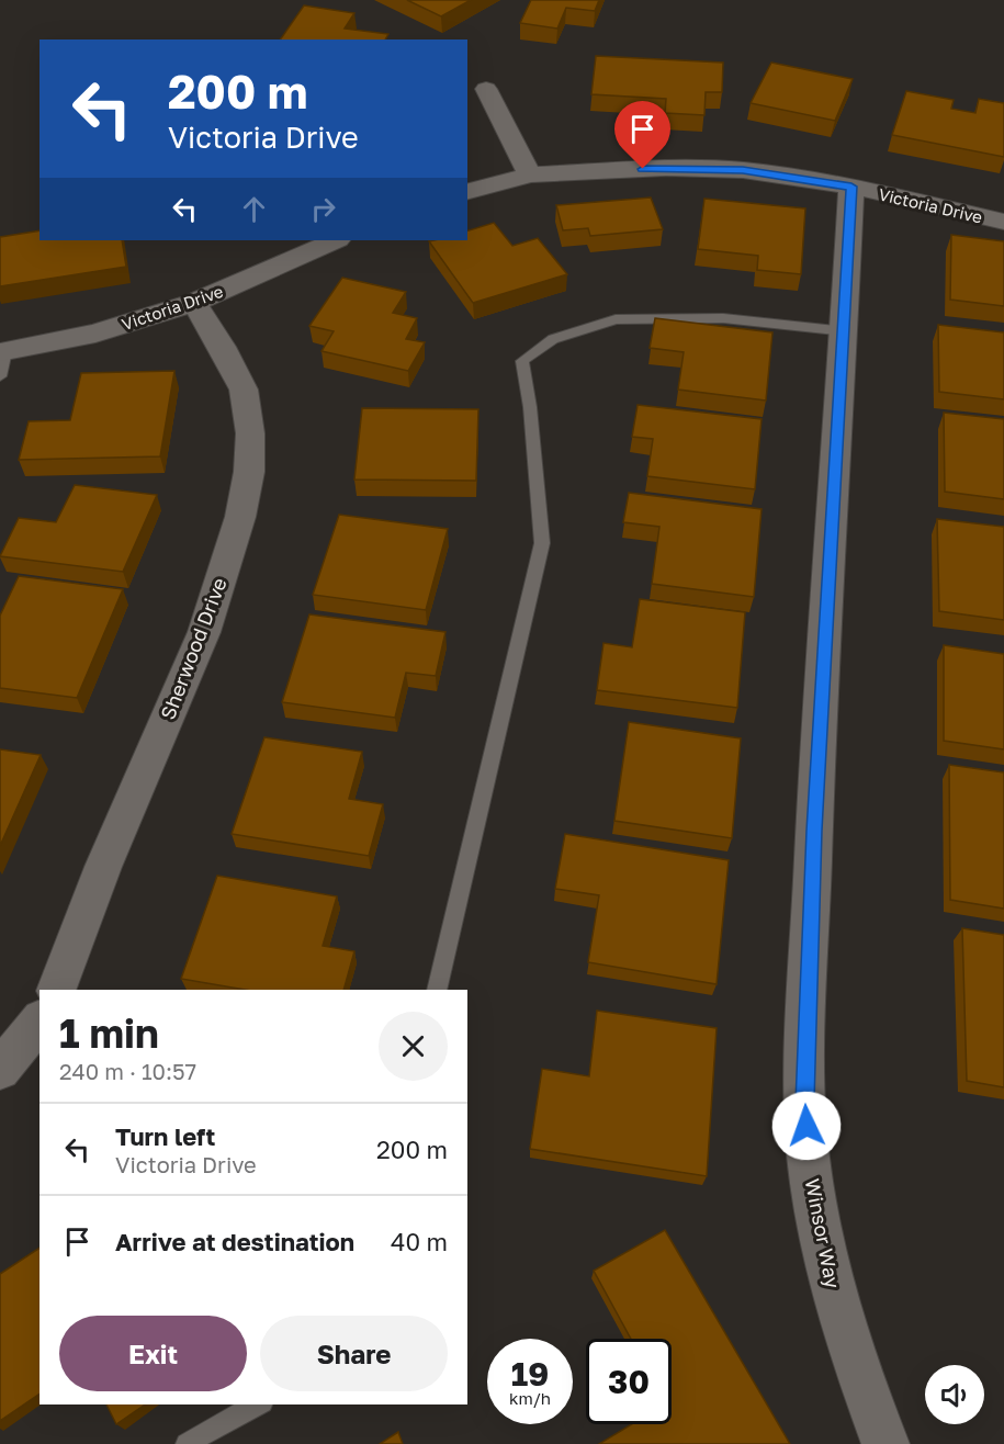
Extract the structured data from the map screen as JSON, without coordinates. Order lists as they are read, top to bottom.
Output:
{
  "streets": {
    "street": ["Victoria Drive", "Sherwood Drive", "Winsor Way"]
  },
  "crossings": [
    ["Victoria Drive", "Sherwood Drive"],
    ["Victoria Drive", "Winsor Way"]
  ],
  "page": {
    "turn": ["200 m", "Victoria Drive"],
    "heading": ["1 min", "240 m · 10:57"],
    "list": [
      {
        "name": "Turn left",
        "note": "Victoria Drive",
        "value": "200 m"
      },
      {
        "name": "Arrive at destination",
        "value": "40 m"
      }
    ],
    "buttons": ["Exit", "Share"],
    "speed": "19 km/h",
    "limit": "30"
  }
}
